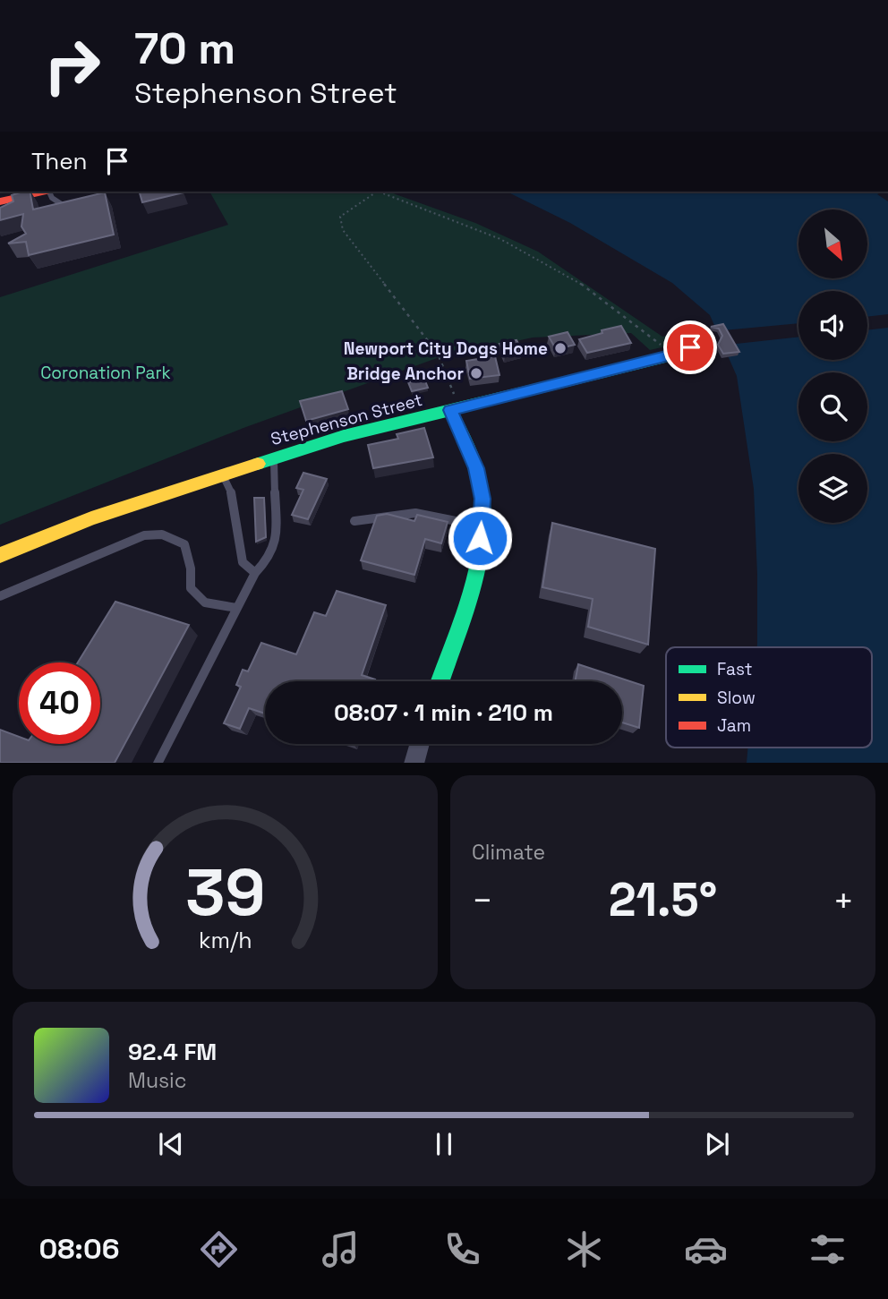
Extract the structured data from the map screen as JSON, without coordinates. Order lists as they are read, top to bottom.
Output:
{
  "streets": {
    "street": ["Stephenson Street"]
  },
  "parks": ["Coronation Park"],
  "places": ["Newport City Dogs Home", "Bridge Anchor"],
  "legend": ["Fast", "Slow", "Jam"],
  "north": "bottom right",
  "page": {
    "turn": ["70 m", "Stephenson Street"],
    "then": "Then",
    "limit": "40",
    "trip": "08:07 · 1 min · 210 m",
    "tile": "Climate",
    "heat": ["−", "21.5°", "+"],
    "song": ["92.4 FM", "Music"],
    "tabs": "08:06",
    "gauge": ["39", "km/h"]
  }
}
